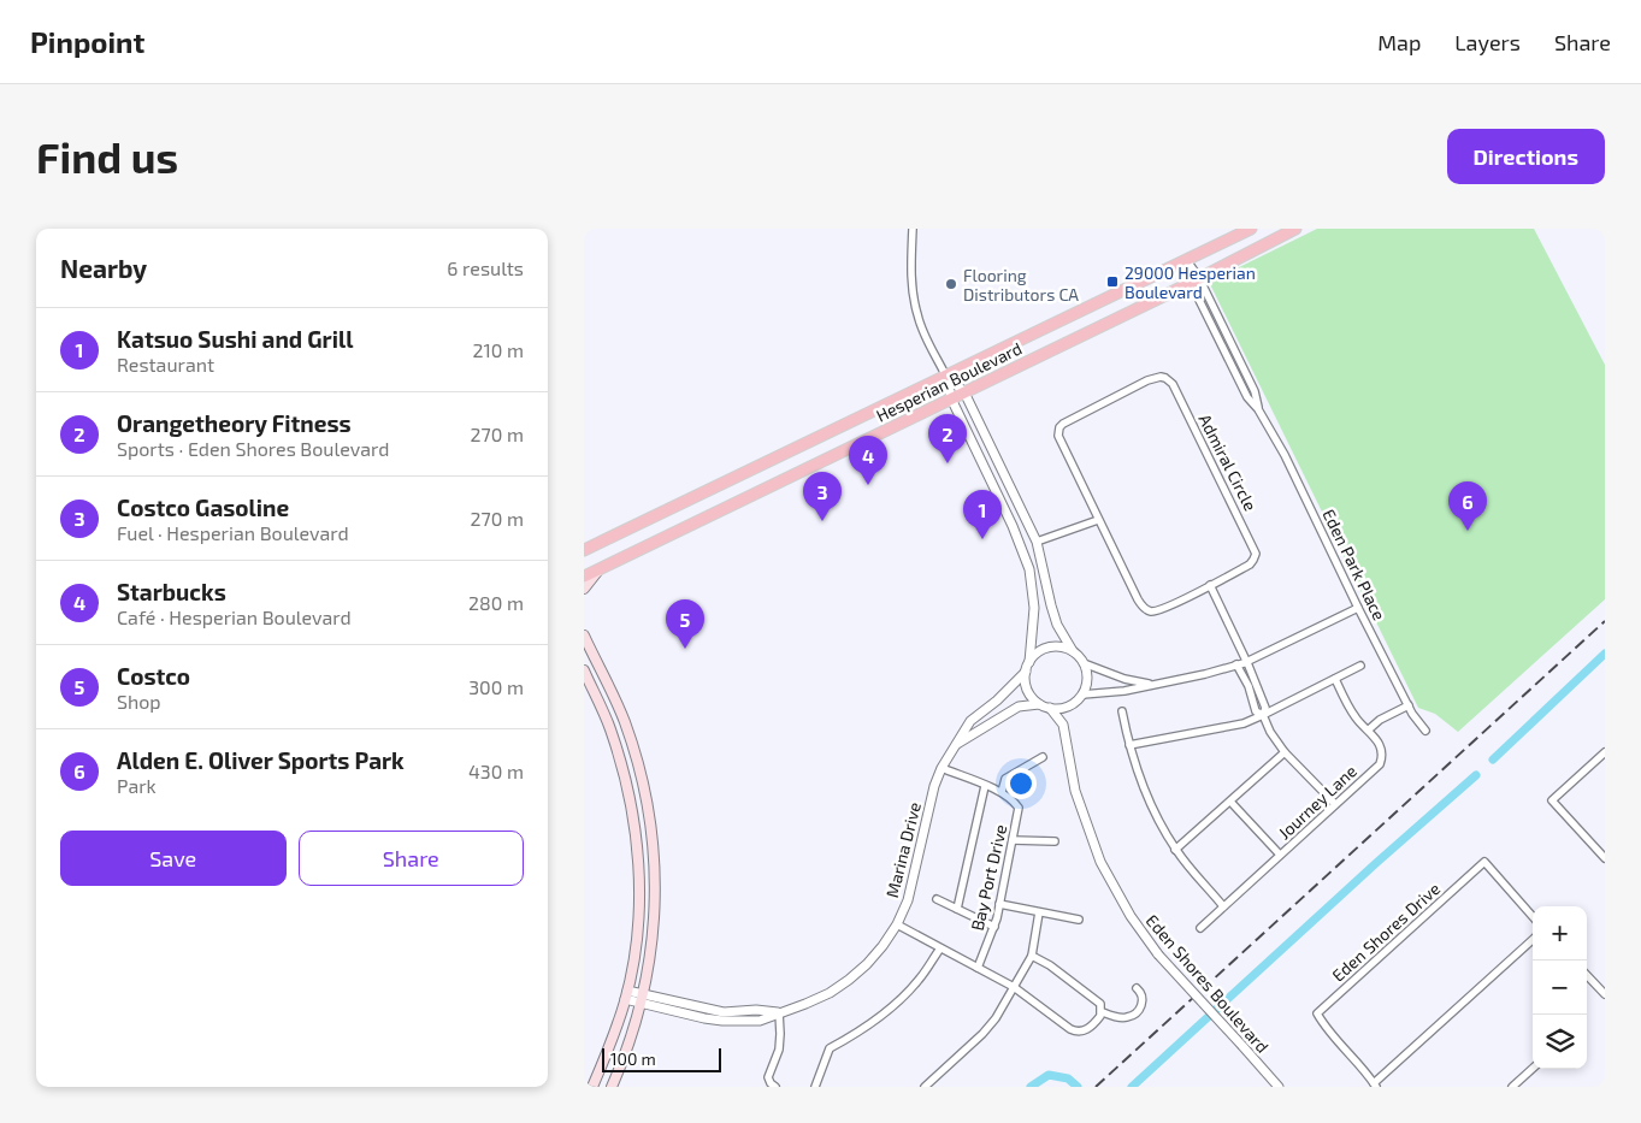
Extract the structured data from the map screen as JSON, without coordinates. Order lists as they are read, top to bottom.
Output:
{
  "streets": {
    "main road": ["Hesperian Boulevard"],
    "street": [
      "Admiral Circle",
      "Eden Park Place",
      "Journey Lane",
      "Marina Drive",
      "Bay Port Drive",
      "Eden Shores Drive",
      "Eden Shores Boulevard"
    ]
  },
  "crossings": [
    ["Hesperian Boulevard", "Eden Park Place"],
    ["Marina Drive", "Eden Shores Boulevard"]
  ],
  "places": {
    "transit": ["29000 Hesperian Boulevard"],
    "other": ["Flooring Distributors CA"]
  },
  "scale_bar": "100 m",
  "page": {
    "header": "Pinpoint",
    "nav": ["Map", "Layers", "Share"],
    "buttons": [
      "Directions",
      ["Save", "Share"]
    ],
    "title": "Find us",
    "heading": ["Nearby", "6 results"],
    "list": [
      {
        "mark": "1",
        "name": "Katsuo Sushi and Grill",
        "note": "Restaurant",
        "value": "210 m"
      },
      {
        "mark": "2",
        "name": "Orangetheory Fitness",
        "note": "Sports · Eden Shores Boulevard",
        "value": "270 m"
      },
      {
        "mark": "3",
        "name": "Costco Gasoline",
        "note": "Fuel · Hesperian Boulevard",
        "value": "270 m"
      },
      {
        "mark": "4",
        "name": "Starbucks",
        "note": "Café · Hesperian Boulevard",
        "value": "280 m"
      },
      {
        "mark": "5",
        "name": "Costco",
        "note": "Shop",
        "value": "300 m"
      },
      {
        "mark": "6",
        "name": "Alden E. Oliver Sports Park",
        "note": "Park",
        "value": "430 m"
      }
    ],
    "pins": [
      "2",
      "4",
      "3",
      "6",
      "1",
      "5"
    ],
    "map_buttons": ["+", "−"],
    "scale": "100 m"
  }
}
